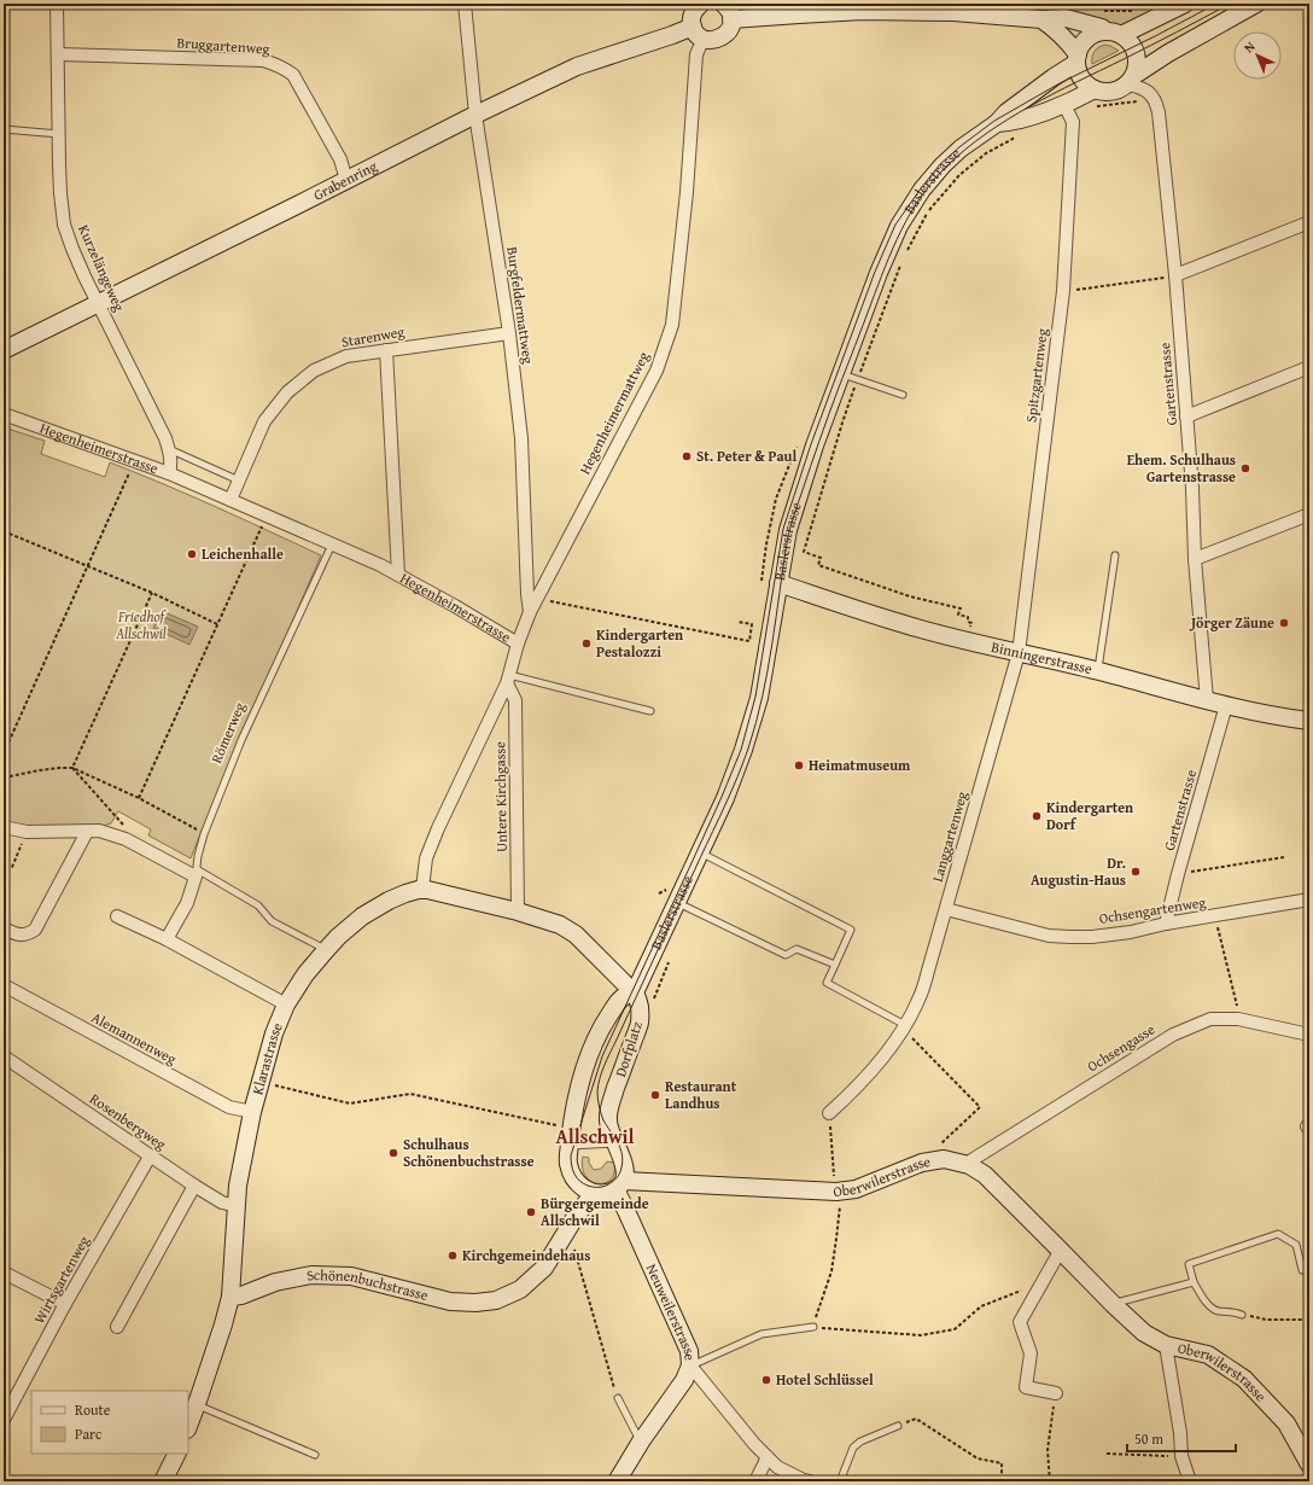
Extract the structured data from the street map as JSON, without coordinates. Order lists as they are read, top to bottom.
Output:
{
  "streets": {
    "street": [
      "Bruggartenweg",
      "Grabenring",
      "Baslerstrasse",
      "Kurzelängeweg",
      "Burgfeldermattweg",
      "Starenweg",
      "Spitzgartenweg",
      "Gartenstrasse",
      "Hegenheimermattweg",
      "Hegenheimerstrasse",
      "Binningerstrasse",
      "Römerweg",
      "Untere Kirchgasse",
      "Langgartenweg",
      "Ochsengartenweg",
      "Alemannenweg",
      "Ochsengasse",
      "Dorfplatz",
      "Klarastrasse",
      "Rosenbergweg",
      "Oberwilerstrasse",
      "Wirtsgartenweg",
      "Schönenbuchstrasse",
      "Neuweilerstrasse"
    ]
  },
  "crossings": [
    ["Bruggartenweg", "Grabenring"],
    ["Bruggartenweg", "Kurzelängeweg"],
    ["Grabenring", "Kurzelängeweg"],
    ["Grabenring", "Burgfeldermattweg"],
    ["Grabenring", "Hegenheimermattweg"],
    ["Baslerstrasse", "Spitzgartenweg"],
    ["Baslerstrasse", "Binningerstrasse"],
    ["Baslerstrasse", "Dorfplatz"],
    ["Kurzelängeweg", "Hegenheimerstrasse"],
    ["Burgfeldermattweg", "Starenweg"],
    ["Burgfeldermattweg", "Hegenheimermattweg"],
    ["Starenweg", "Hegenheimerstrasse"],
    ["Spitzgartenweg", "Binningerstrasse"],
    ["Spitzgartenweg", "Langgartenweg"],
    ["Gartenstrasse", "Binningerstrasse"],
    ["Gartenstrasse", "Ochsengartenweg"],
    ["Hegenheimermattweg", "Hegenheimerstrasse"],
    ["Hegenheimerstrasse", "Römerweg"],
    ["Hegenheimerstrasse", "Untere Kirchgasse"],
    ["Hegenheimerstrasse", "Klarastrasse"],
    ["Binningerstrasse", "Langgartenweg"],
    ["Langgartenweg", "Ochsengartenweg"],
    ["Alemannenweg", "Klarastrasse"],
    ["Ochsengasse", "Oberwilerstrasse"],
    ["Dorfplatz", "Oberwilerstrasse"],
    ["Dorfplatz", "Schönenbuchstrasse"],
    ["Dorfplatz", "Neuweilerstrasse"],
    ["Klarastrasse", "Rosenbergweg"],
    ["Klarastrasse", "Schönenbuchstrasse"],
    ["Rosenbergweg", "Wirtsgartenweg"],
    ["Oberwilerstrasse", "Schönenbuchstrasse"],
    ["Oberwilerstrasse", "Neuweilerstrasse"],
    ["Schönenbuchstrasse", "Neuweilerstrasse"]
  ],
  "districts": ["Allschwil"],
  "parks": ["Friedhof Allschwil"],
  "places": [
    "St. Peter & Paul",
    "Ehem. Schulhaus Gartenstrasse",
    "Leichenhalle",
    "Jörger Zäune",
    "Kindergarten Pestalozzi",
    "Heimatmuseum",
    "Kindergarten Dorf",
    "Dr. Augustin-Haus",
    "Restaurant Landhus",
    "Schulhaus Schönenbuchstrasse",
    "Bürgergemeinde Allschwil",
    "Kirchgemeindehaus",
    "Hotel Schlüssel"
  ],
  "legend": ["Route", "Parc"],
  "scale_bar": "50 m",
  "north": "top left"
}
